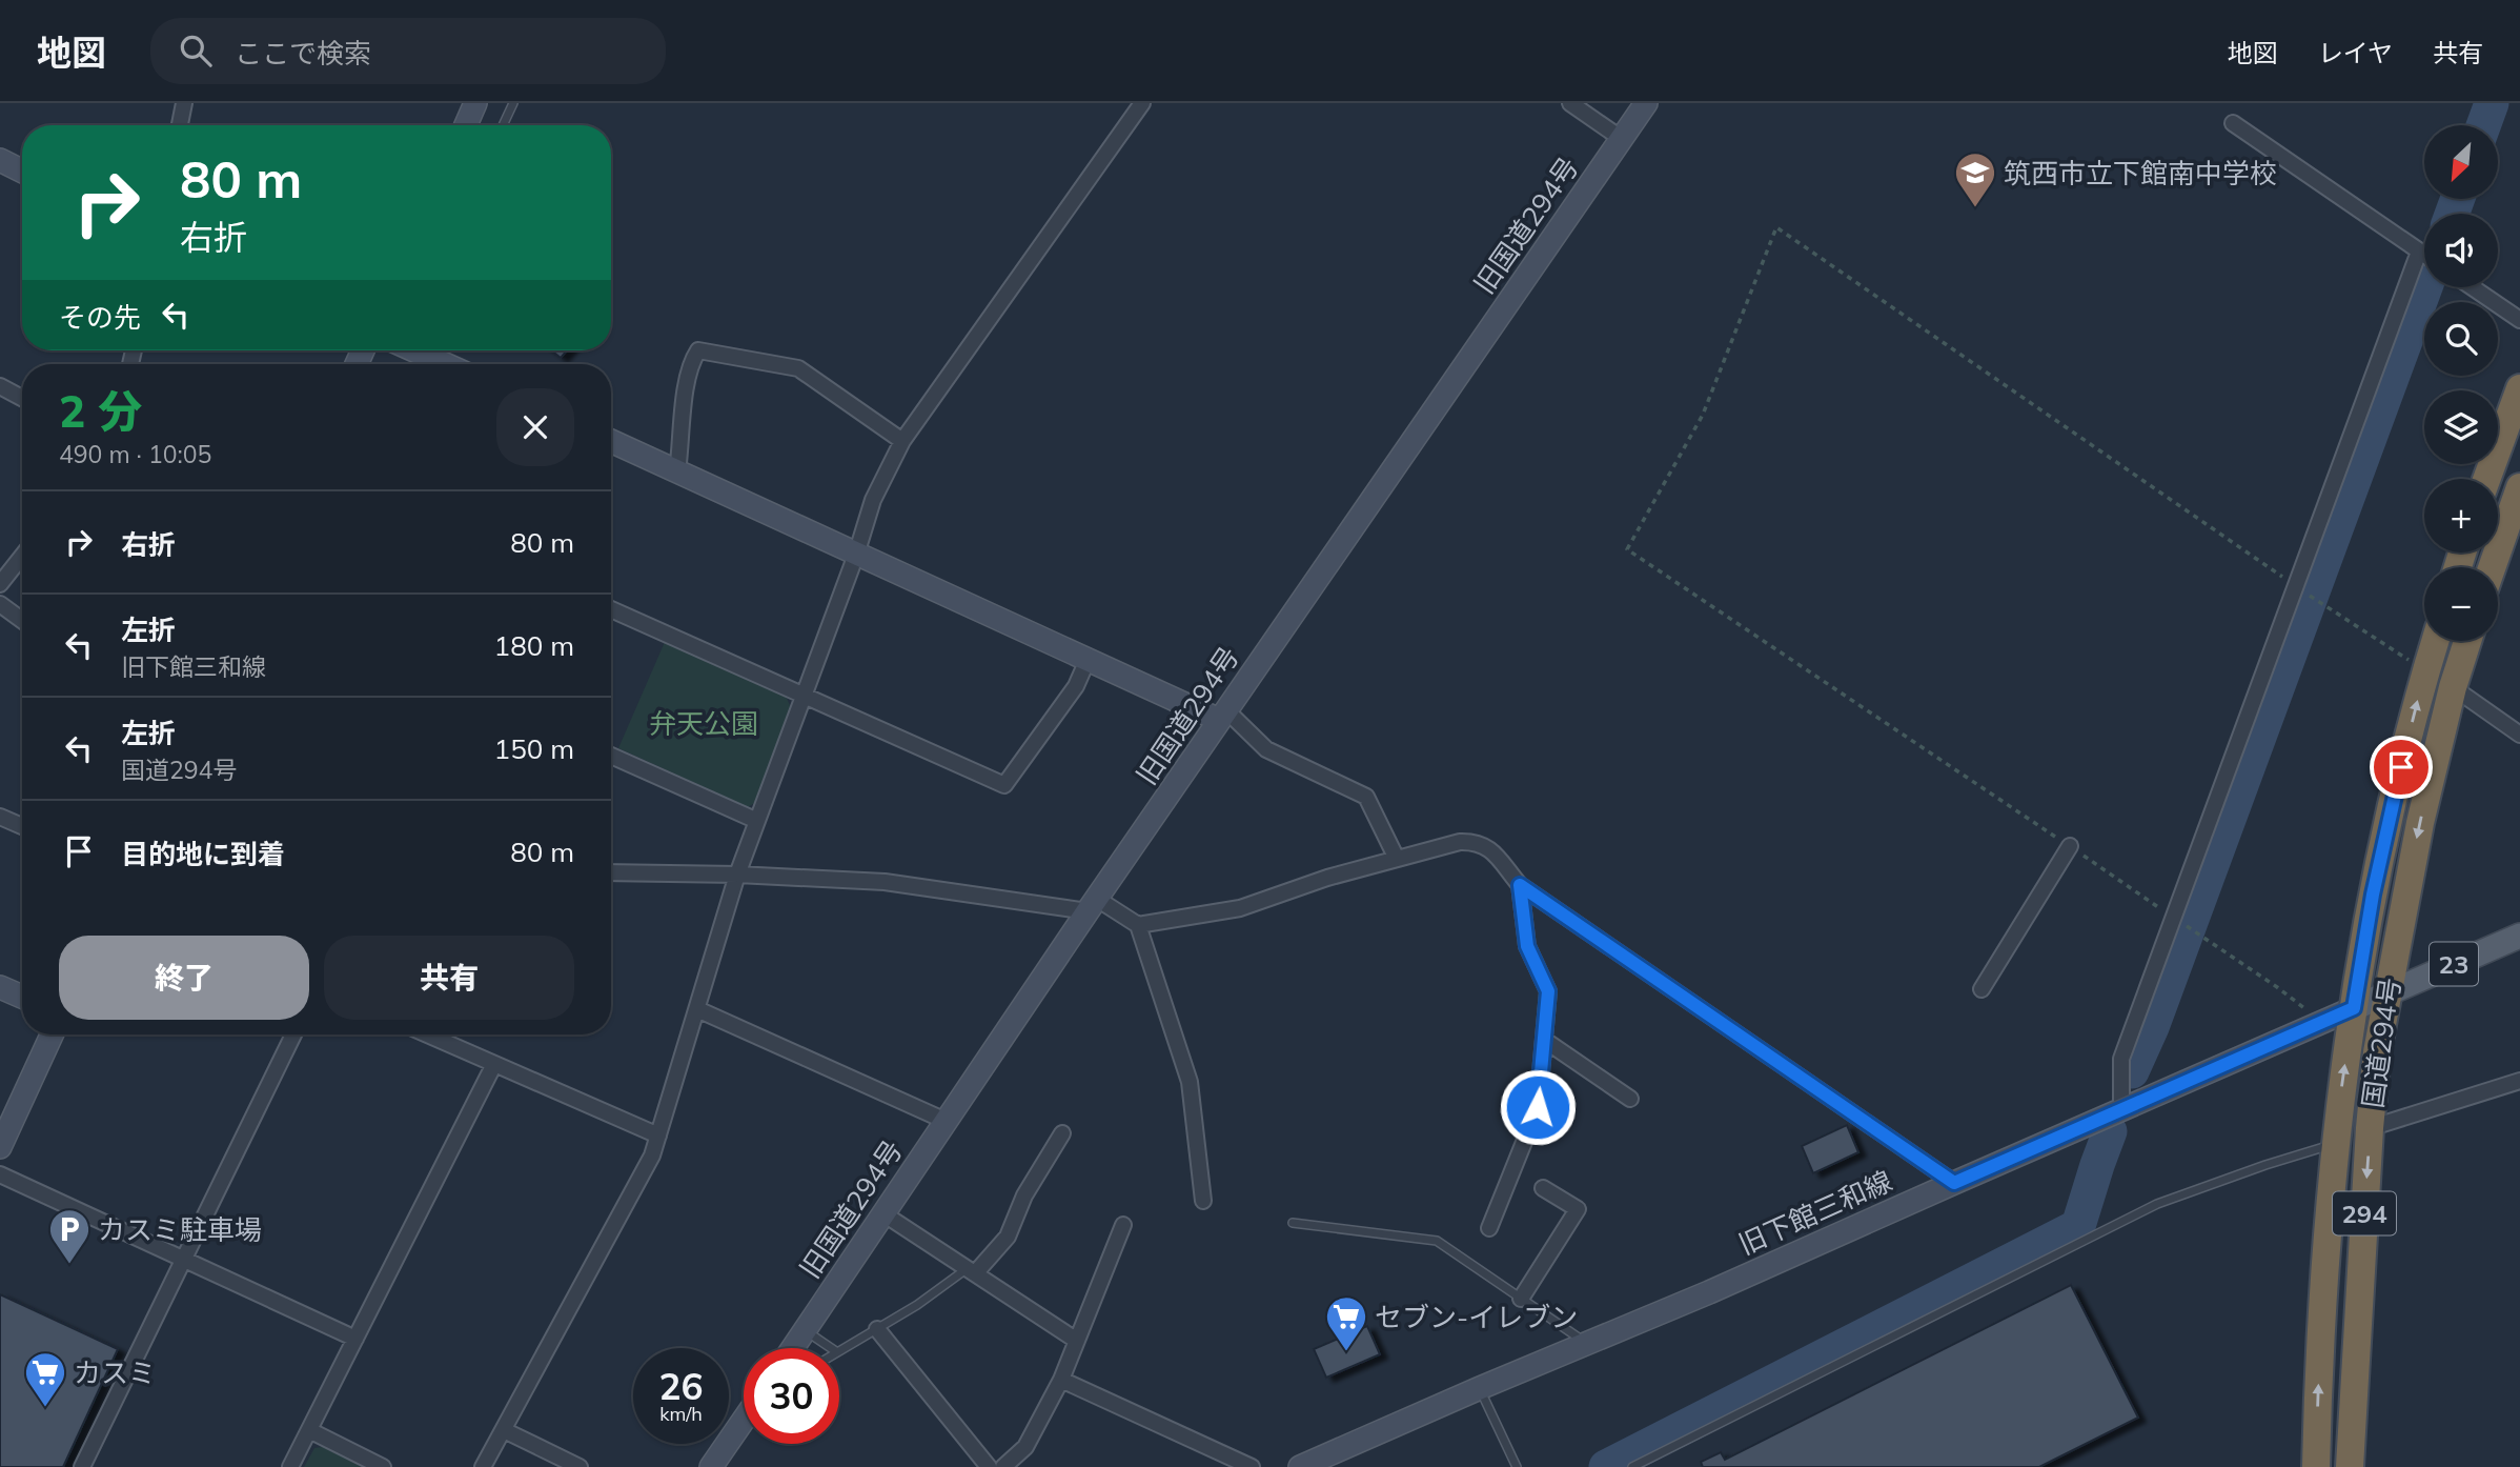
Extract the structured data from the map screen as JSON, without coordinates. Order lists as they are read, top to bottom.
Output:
{
  "streets": {
    "highway": ["国道294号", "294"],
    "main road": ["23"],
    "street": ["旧国道294号", "旧下館三和線"]
  },
  "crossings": [
    ["23", "国道294号"],
    ["23", "旧下館三和線"],
    ["国道294号", "旧下館三和線"]
  ],
  "parks": ["弁天公園"],
  "places": {
    "school or university": ["筑西市立下館南中学校"],
    "parking": ["カスミ駐車場"],
    "supermarket": ["セブン-イレブン", "カスミ"]
  },
  "north": "bottom left",
  "page": {
    "header": "地図",
    "search": "ここで検索",
    "nav": ["地図", "レイヤ", "共有"],
    "map_buttons": ["+", "−"],
    "turn": ["80 m", "右折"],
    "then": "その先",
    "heading": ["2 分", "490 m · 10:05"],
    "list": [
      {
        "name": "右折",
        "value": "80 m"
      },
      {
        "name": "左折",
        "note": "旧下館三和線",
        "value": "180 m"
      },
      {
        "name": "左折",
        "note": "国道294号",
        "value": "150 m"
      },
      {
        "name": "目的地に到着",
        "value": "80 m"
      }
    ],
    "buttons": ["終了", "共有"],
    "speed": "26 km/h",
    "limit": "30"
  }
}
